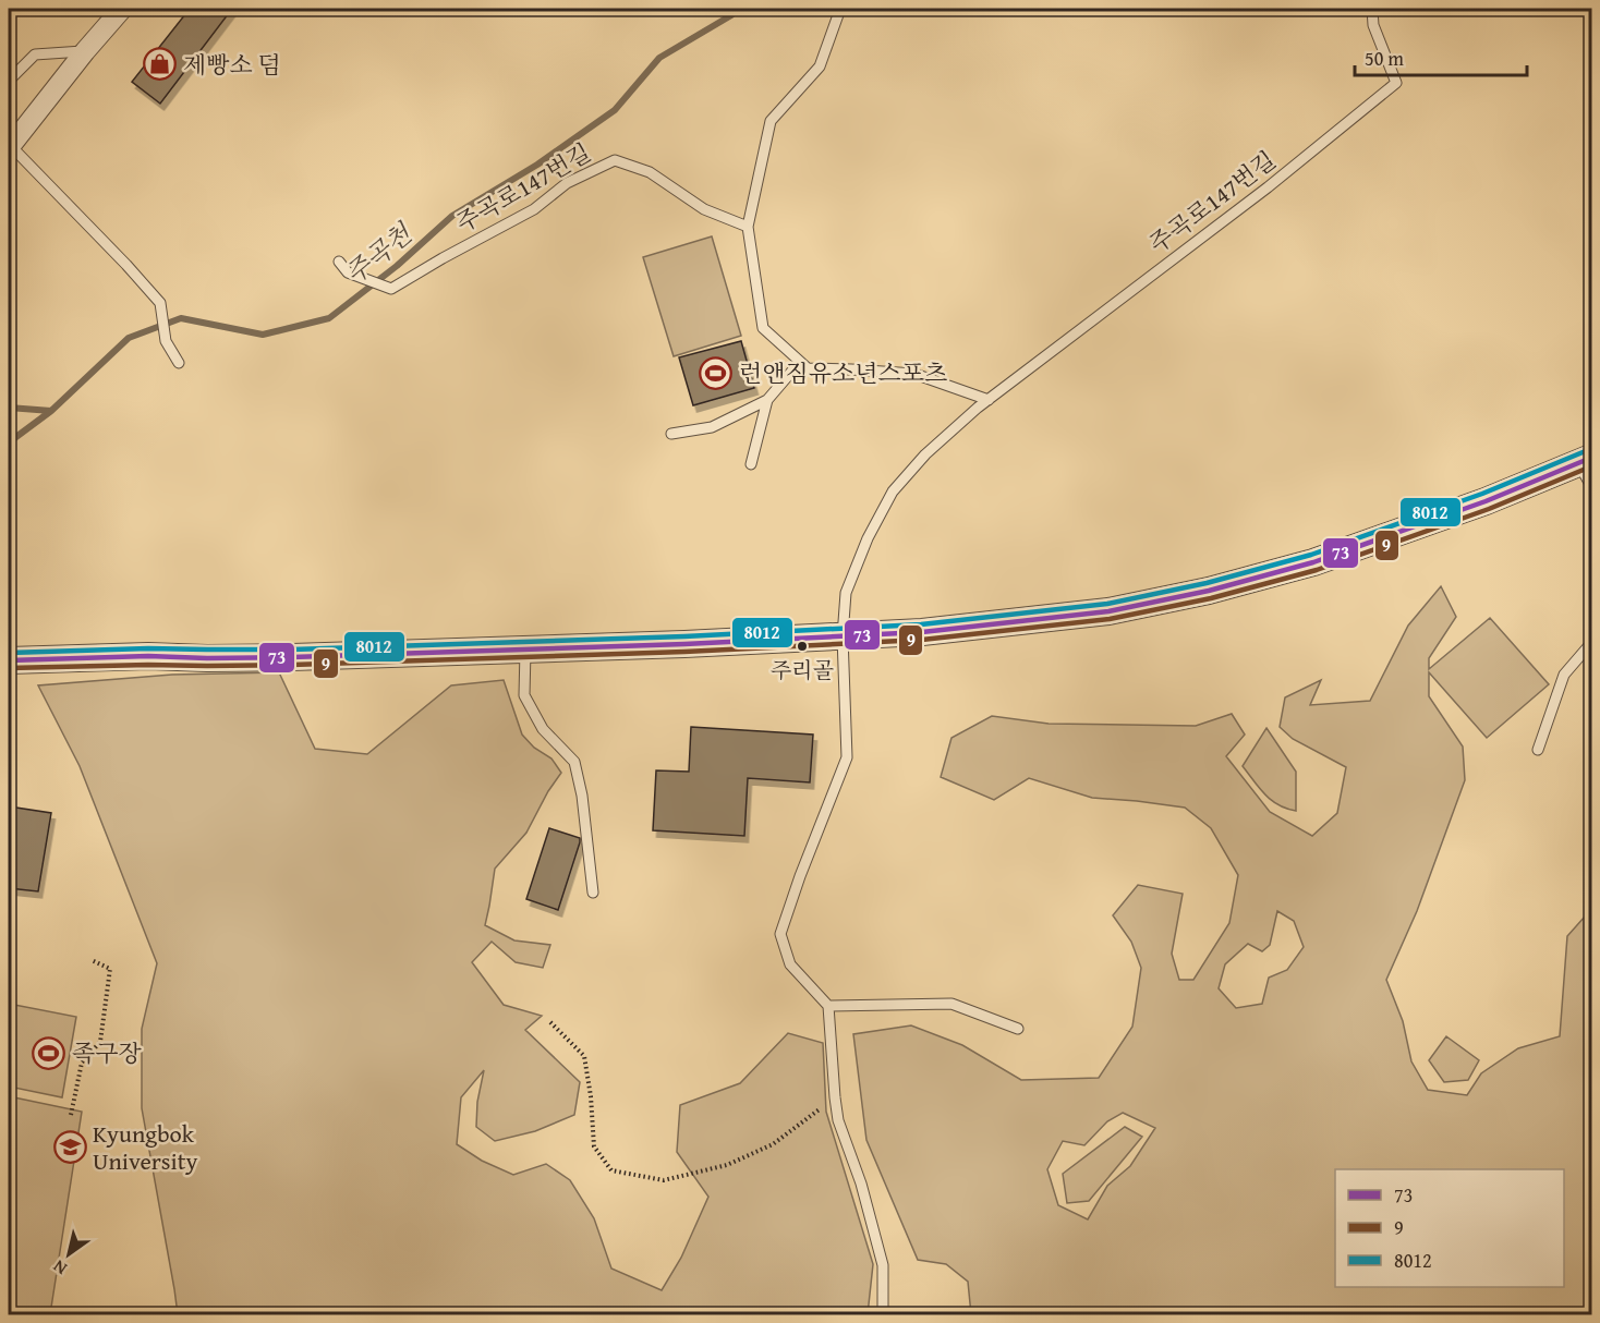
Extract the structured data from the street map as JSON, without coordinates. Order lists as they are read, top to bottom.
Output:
{
  "streets": {
    "lane": ["주곡로147번길"]
  },
  "water": ["주곡천"],
  "places": {
    "shop": ["제빵소 덤"],
    "sports": ["런앤짐유소년스포츠", "족구장"],
    "other": ["주리골"],
    "school or university": ["Kyungbok University"]
  },
  "lines": ["transit line 8012", "transit line 73", "transit line 9"],
  "legend": ["73", "9", "8012"],
  "scale_bar": "50 m",
  "north": "bottom left"
}
